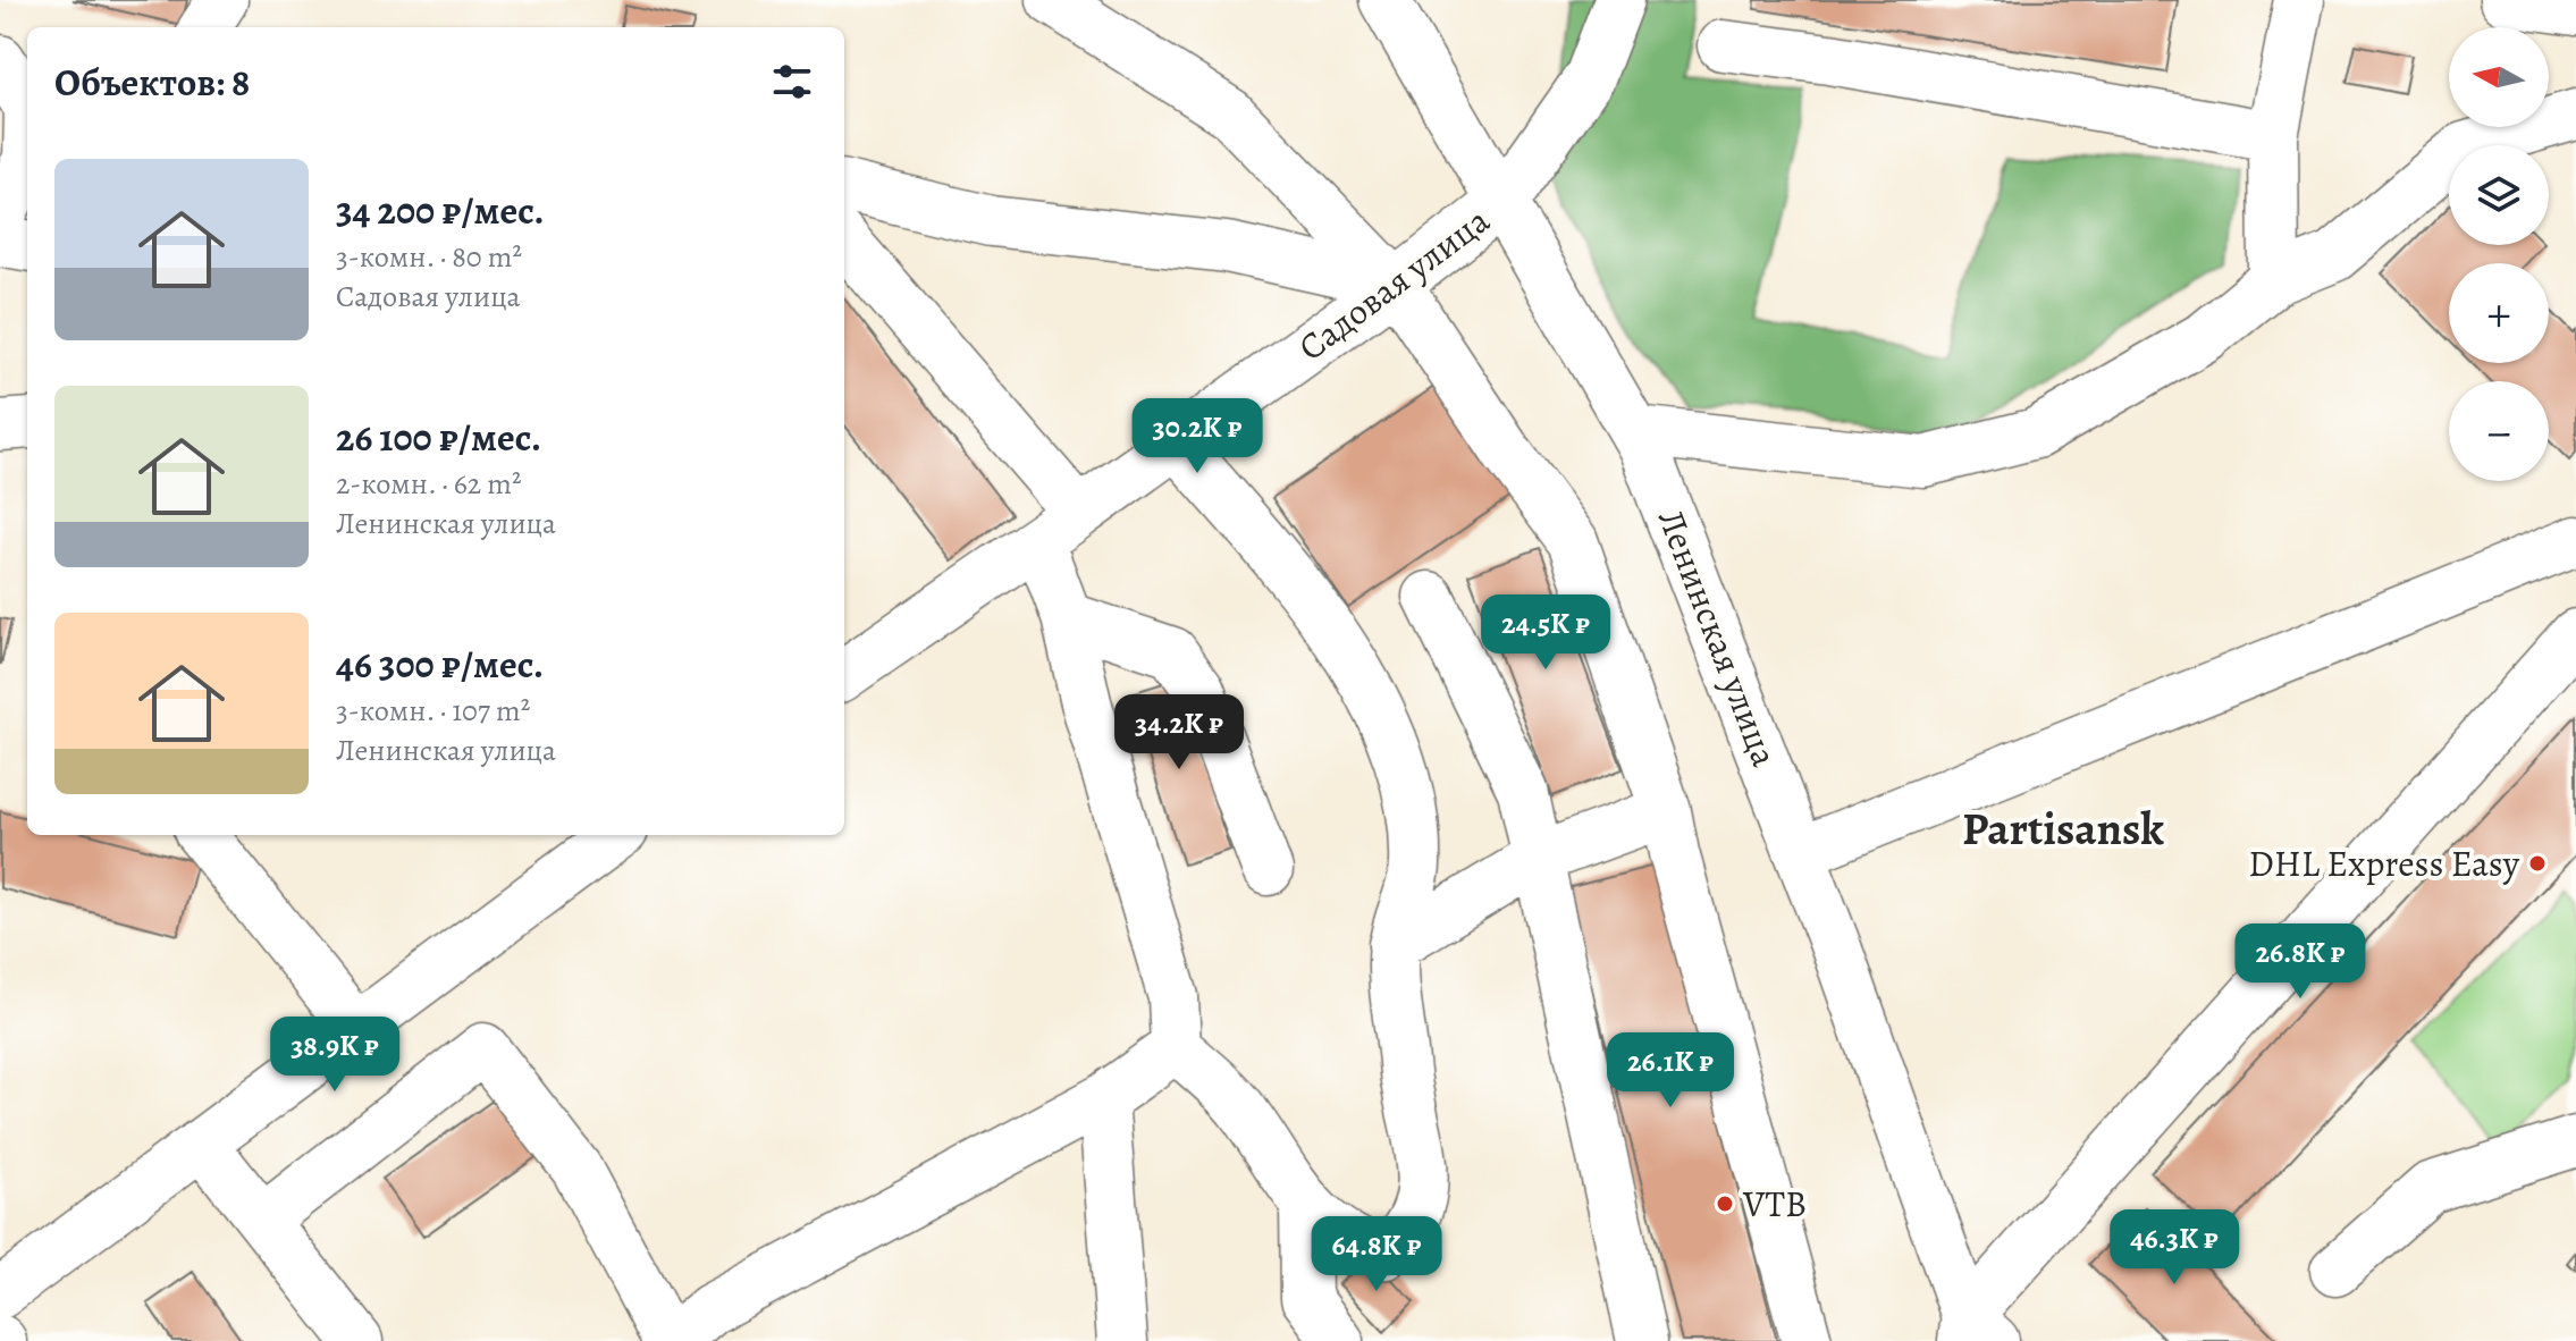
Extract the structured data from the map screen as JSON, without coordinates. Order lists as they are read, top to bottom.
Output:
{
  "streets": {
    "street": ["Садовая улица", "Ленинская улица"]
  },
  "crossings": [
    ["Садовая улица", "Ленинская улица"]
  ],
  "districts": ["Partisansk"],
  "places": ["DHL Express Easy", "VTB"],
  "north": "left",
  "page": {
    "map_buttons": ["+", "−"],
    "heading": "Объектов: 8",
    "list": [
      {
        "name": "34 200 ₽/мес.",
        "note": "3-комн. · 80 m² · Садовая улица"
      },
      {
        "name": "26 100 ₽/мес.",
        "note": "2-комн. · 62 m² · Ленинская улица"
      },
      {
        "name": "46 300 ₽/мес.",
        "note": "3-комн. · 107 m² · Ленинская улица"
      }
    ],
    "price": [
      "30.2K ₽",
      "24.5K ₽",
      "34.2K ₽",
      "26.8K ₽",
      "38.9K ₽",
      "26.1K ₽",
      "46.3K ₽",
      "64.8K ₽"
    ]
  }
}
